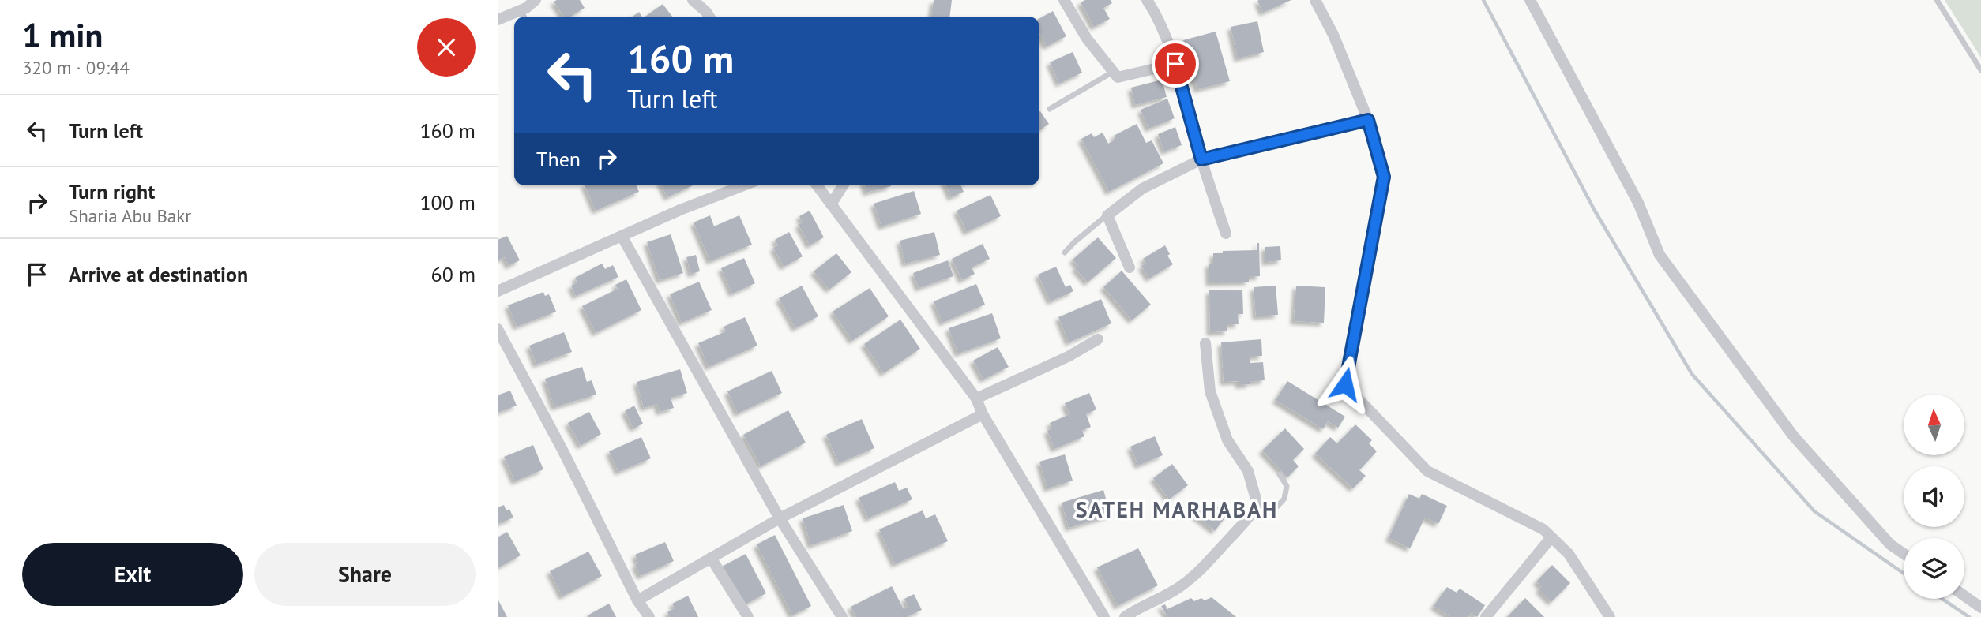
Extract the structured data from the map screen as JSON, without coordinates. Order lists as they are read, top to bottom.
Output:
{
  "districts": ["SATEH MARHABAH"],
  "north": "top",
  "page": {
    "heading": ["1 min", "320 m · 09:44"],
    "turn": ["160 m", "Turn left"],
    "list": [
      {
        "name": "Turn left",
        "value": "160 m"
      },
      {
        "name": "Turn right",
        "note": "Sharia Abu Bakr",
        "value": "100 m"
      },
      {
        "name": "Arrive at destination",
        "value": "60 m"
      }
    ],
    "then": "Then",
    "buttons": ["Exit", "Share"]
  }
}
